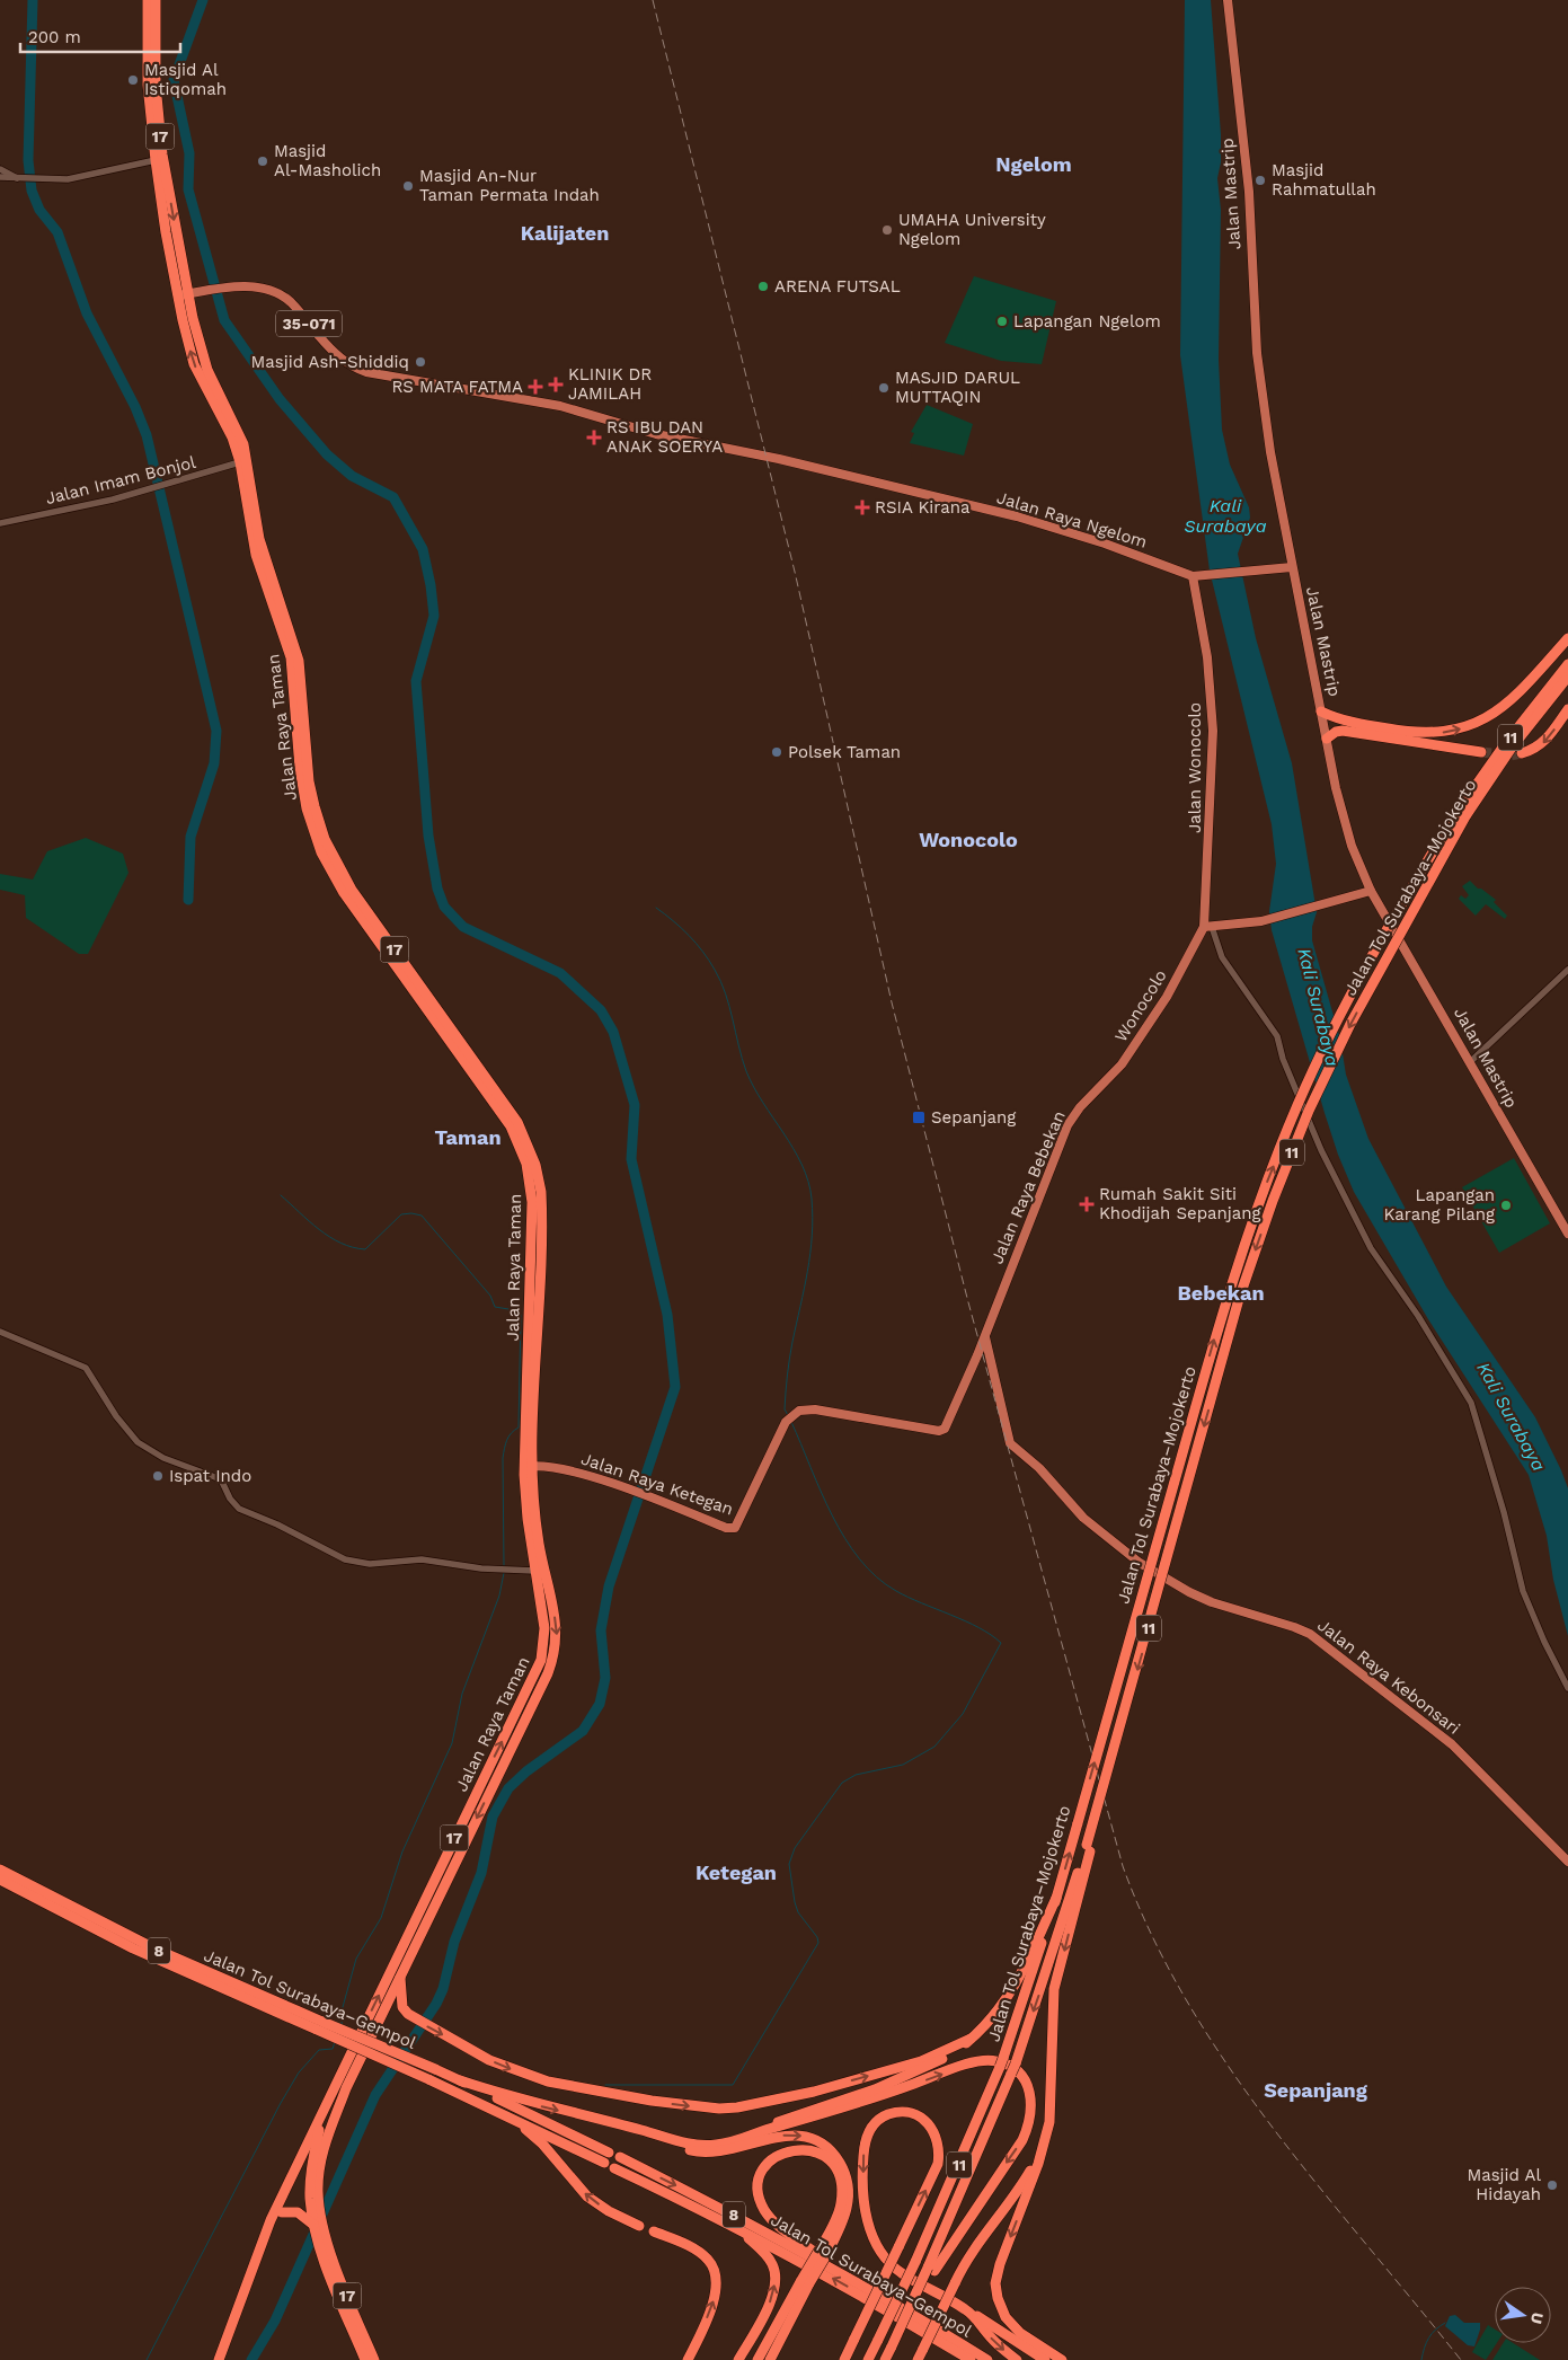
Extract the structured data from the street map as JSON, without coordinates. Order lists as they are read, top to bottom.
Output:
{
  "streets": {
    "highway": [
      "17",
      "Jalan Raya Taman",
      "11",
      "Jalan Tol Surabaya–Mojokerto",
      "8",
      "Jalan Tol Surabaya–Gempol"
    ],
    "main road": [
      "Jalan Mastrip",
      "35-071",
      "Jalan Raya Ngelom",
      "Jalan Wonocolo",
      "Wonocolo",
      "Jalan Raya Bebekan",
      "Jalan Raya Ketegan",
      "Jalan Raya Kebonsari"
    ],
    "street": ["Jalan Imam Bonjol"]
  },
  "crossings": [
    ["17", "Jalan Raya Ngelom"],
    ["17", "Jalan Raya Taman"],
    ["Jalan Mastrip", "Jalan Raya Ngelom"],
    ["Jalan Imam Bonjol", "Jalan Raya Taman"],
    ["Jalan Raya Ngelom", "Jalan Raya Taman"],
    ["Jalan Raya Ngelom", "Jalan Wonocolo"],
    ["Jalan Raya Taman", "Jalan Raya Ketegan"],
    ["11", "Jalan Tol Surabaya–Mojokerto"],
    ["Jalan Wonocolo", "Wonocolo"],
    ["Wonocolo", "Jalan Raya Bebekan"],
    ["Jalan Raya Bebekan", "Jalan Raya Ketegan"],
    ["Jalan Raya Bebekan", "Jalan Raya Kebonsari"],
    ["Jalan Raya Ketegan", "Jalan Raya Kebonsari"]
  ],
  "districts": [
    "Ngelom",
    "Kalijaten",
    "Wonocolo",
    "Taman",
    "Bebekan",
    "Ketegan",
    "Sepanjang"
  ],
  "water": ["Kali Surabaya"],
  "places": {
    "other": [
      "Masjid Al Istiqomah",
      "Masjid Al-Masholich",
      "Masjid Rahmatullah",
      "Masjid An-Nur Taman Permata Indah",
      "UMAHA University Ngelom",
      "ARENA FUTSAL",
      "Lapangan Ngelom",
      "Masjid Ash-Shiddiq",
      "MASJID DARUL MUTTAQIN",
      "Polsek Taman",
      "Lapangan Karang Pilang",
      "Ispat Indo",
      "Masjid Al Hidayah"
    ],
    "health": [
      "KLINIK DR JAMILAH",
      "RS MATA FATMA",
      "RS IBU DAN ANAK SOERYA",
      "RSIA Kirana",
      "Rumah Sakit Siti Khodijah Sepanjang"
    ],
    "transit": ["Sepanjang"]
  },
  "scale_bar": "200 m",
  "north": "right"
}
